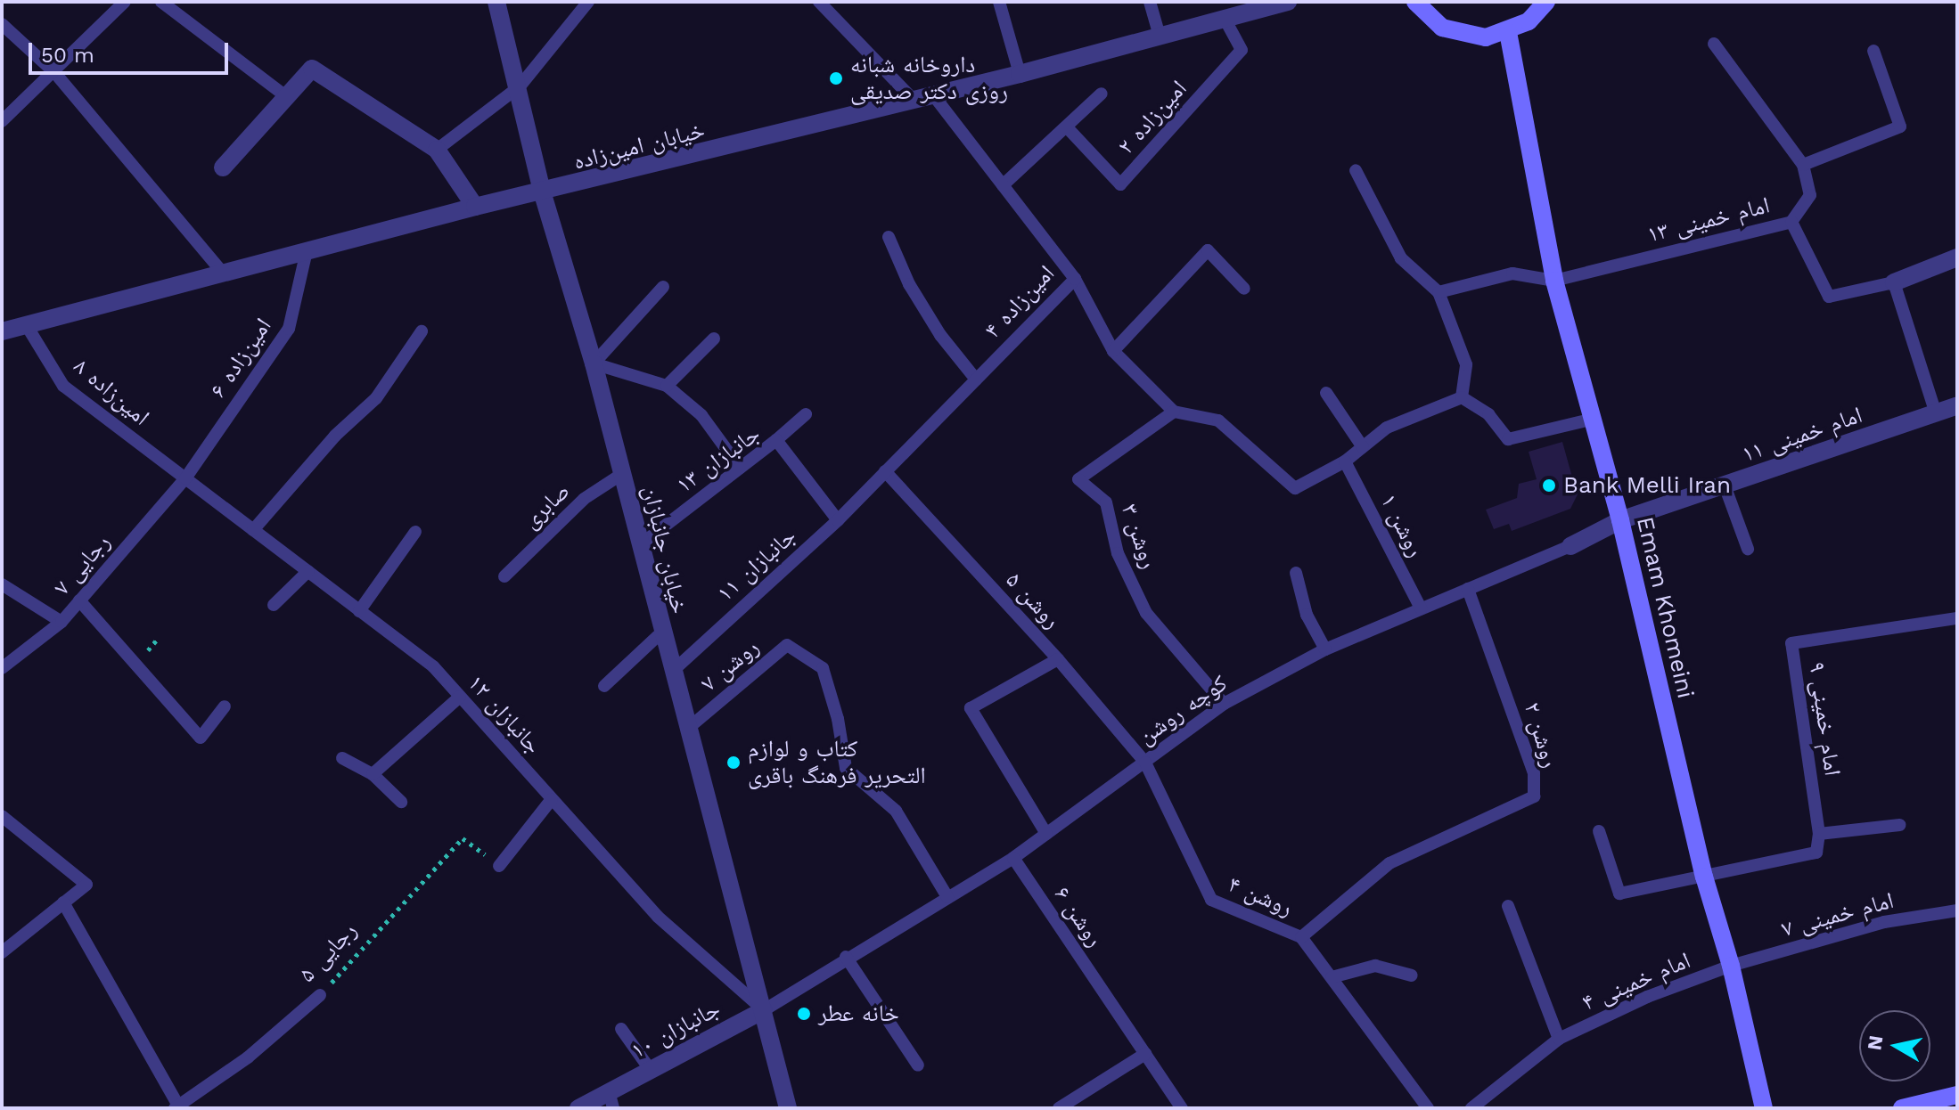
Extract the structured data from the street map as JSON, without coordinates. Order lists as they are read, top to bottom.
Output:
{
  "streets": {
    "main road": ["Emam Khomeini"],
    "street": [
      "خیابان امین‌زاده",
      "امام خمینی ۱۱",
      "خیابان جانبازان",
      "جانبازان ۱۰"
    ],
    "lane": [
      "امین‌زاده ۲",
      "امام خمینی ۱۳",
      "امین‌زاده ۴",
      "امین‌زاده ۶",
      "امین‌زاده ۸",
      "جانبازان ۱۳",
      "صابری",
      "روشن ۱",
      "روشن ۳",
      "رجایی ۷",
      "جانبازان ۱۱",
      "روشن ۵",
      "روشن ۷",
      "کوچه روشن",
      "جانبازان ۱۲",
      "امام خمینی ۹",
      "روشن ۲",
      "روشن ۴",
      "امام خمینی ۷",
      "روشن ۶",
      "رجایی ۵",
      "امام خمینی ۴"
    ]
  },
  "crossings": [
    ["امین‌زاده ۲", "خیابان امین‌زاده"],
    ["خیابان امین‌زاده", "امین‌زاده ۴"],
    ["خیابان امین‌زاده", "امین‌زاده ۶"],
    ["خیابان امین‌زاده", "امین‌زاده ۸"],
    ["خیابان امین‌زاده", "خیابان جانبازان"],
    ["امام خمینی ۱۳", "Emam Khomeini"],
    ["امین‌زاده ۴", "جانبازان ۱۳"],
    ["امین‌زاده ۴", "جانبازان ۱۱"],
    ["امین‌زاده ۴", "روشن ۵"],
    ["امین‌زاده ۶", "امین‌زاده ۸"],
    ["امین‌زاده ۶", "رجایی ۷"],
    ["امین‌زاده ۶", "جانبازان ۱۲"],
    ["امین‌زاده ۸", "رجایی ۷"],
    ["امین‌زاده ۸", "جانبازان ۱۲"],
    ["امام خمینی ۱۱", "Emam Khomeini"],
    ["امام خمینی ۱۱", "کوچه روشن"],
    ["جانبازان ۱۳", "خیابان جانبازان"],
    ["جانبازان ۱۳", "جانبازان ۱۱"],
    ["صابری", "خیابان جانبازان"],
    ["روشن ۱", "کوچه روشن"],
    ["روشن ۳", "کوچه روشن"],
    ["خیابان جانبازان", "جانبازان ۱۱"],
    ["خیابان جانبازان", "روشن ۷"],
    ["خیابان جانبازان", "کوچه روشن"],
    ["خیابان جانبازان", "جانبازان ۱۲"],
    ["خیابان جانبازان", "جانبازان ۱۰"],
    ["رجایی ۷", "جانبازان ۱۲"],
    ["روشن ۵", "کوچه روشن"],
    ["روشن ۵", "روشن ۴"],
    ["Emam Khomeini", "امام خمینی ۷"],
    ["Emam Khomeini", "امام خمینی ۴"],
    ["روشن ۷", "کوچه روشن"],
    ["کوچه روشن", "جانبازان ۱۲"],
    ["کوچه روشن", "روشن ۲"],
    ["کوچه روشن", "روشن ۴"],
    ["کوچه روشن", "روشن ۶"],
    ["کوچه روشن", "جانبازان ۱۰"],
    ["جانبازان ۱۲", "جانبازان ۱۰"],
    ["روشن ۲", "روشن ۴"],
    ["امام خمینی ۷", "امام خمینی ۴"]
  ],
  "places": [
    "داروخانه شبانه روزی دکتر صدیقی",
    "Bank Melli Iran",
    "کتاب و لوازم التحریر فرهنگ باقری",
    "خانه عطر"
  ],
  "scale_bar": "50 m",
  "north": "left"
}
